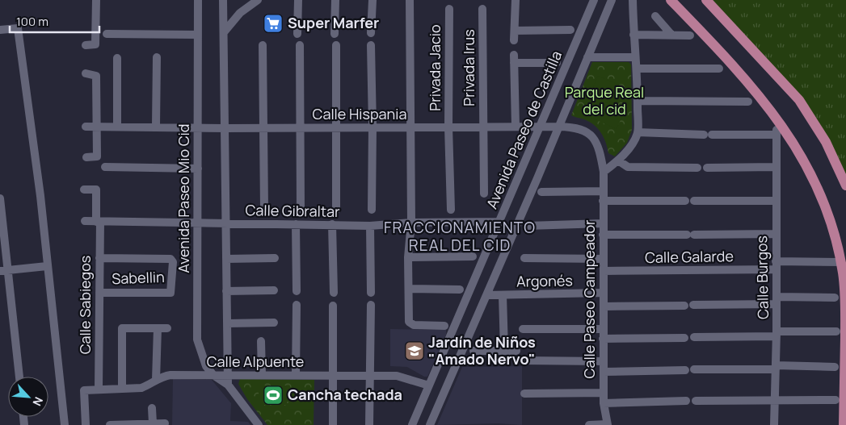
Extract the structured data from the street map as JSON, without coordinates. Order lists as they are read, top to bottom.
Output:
{
  "streets": {
    "street": [
      "Privada Jacio",
      "Privada Irus",
      "Calle Hispania",
      "Avenida Paseo de Castilla",
      "Avenida Paseo Mio Cid",
      "Calle Gibraltar",
      "Calle Galarde",
      "Calle Burgos",
      "Sabellin",
      "Argonés",
      "Calle Paseo Campeador",
      "Calle Sabiegos",
      "Calle Alpuente"
    ]
  },
  "crossings": [
    ["Privada Jacio", "Calle Hispania"],
    ["Privada Irus", "Calle Hispania"],
    ["Calle Hispania", "Avenida Paseo de Castilla"],
    ["Calle Hispania", "Avenida Paseo Mio Cid"],
    ["Calle Hispania", "Calle Paseo Campeador"],
    ["Avenida Paseo de Castilla", "Calle Gibraltar"],
    ["Avenida Paseo de Castilla", "Argonés"],
    ["Avenida Paseo de Castilla", "Calle Alpuente"],
    ["Avenida Paseo Mio Cid", "Calle Gibraltar"],
    ["Avenida Paseo Mio Cid", "Calle Alpuente"],
    ["Calle Gibraltar", "Calle Sabiegos"],
    ["Calle Galarde", "Calle Burgos"],
    ["Calle Galarde", "Calle Paseo Campeador"],
    ["Sabellin", "Calle Sabiegos"],
    ["Argonés", "Calle Paseo Campeador"],
    ["Calle Sabiegos", "Calle Alpuente"]
  ],
  "districts": ["FRACCIONAMIENTO REAL DEL CID"],
  "parks": ["Parque Real del cid"],
  "places": {
    "supermarket": ["Super Marfer"],
    "school or university": ["Jardín de Niños \"Amado Nervo\""],
    "sports": ["Cancha techada"]
  },
  "scale_bar": "100 m",
  "north": "bottom right"
}
